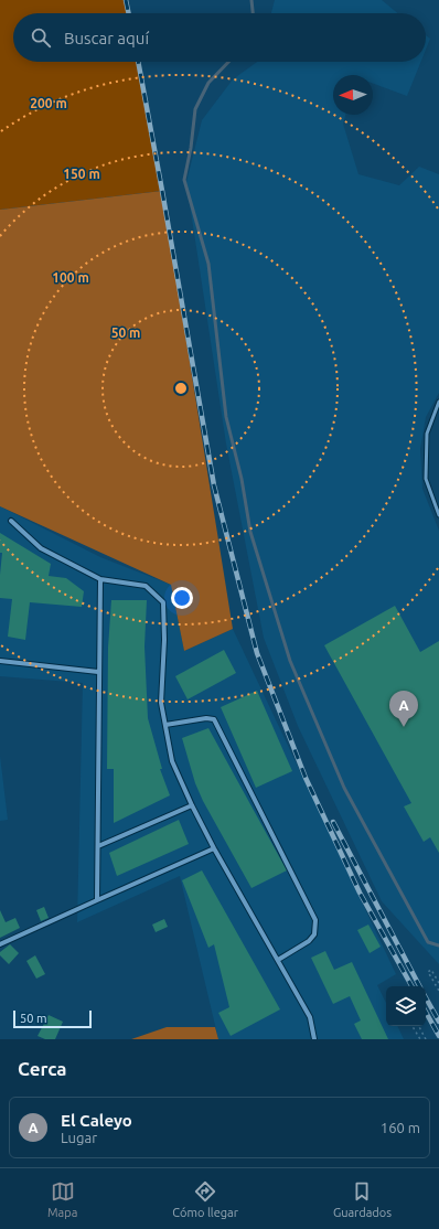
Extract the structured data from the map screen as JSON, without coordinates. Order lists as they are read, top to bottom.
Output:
{
  "scale_bar": "50 m",
  "north": "left",
  "page": {
    "search": "Buscar aquí",
    "pins": "A",
    "scale": "50 m",
    "heading": "Cerca",
    "list": [
      {
        "mark": "A",
        "name": "El Caleyo",
        "note": "Lugar",
        "value": "160 m"
      }
    ],
    "nav": ["Mapa", "Cómo llegar", "Guardados"]
  },
  "rings": [
    "200 m",
    "150 m",
    "100 m",
    "50 m"
  ]
}
